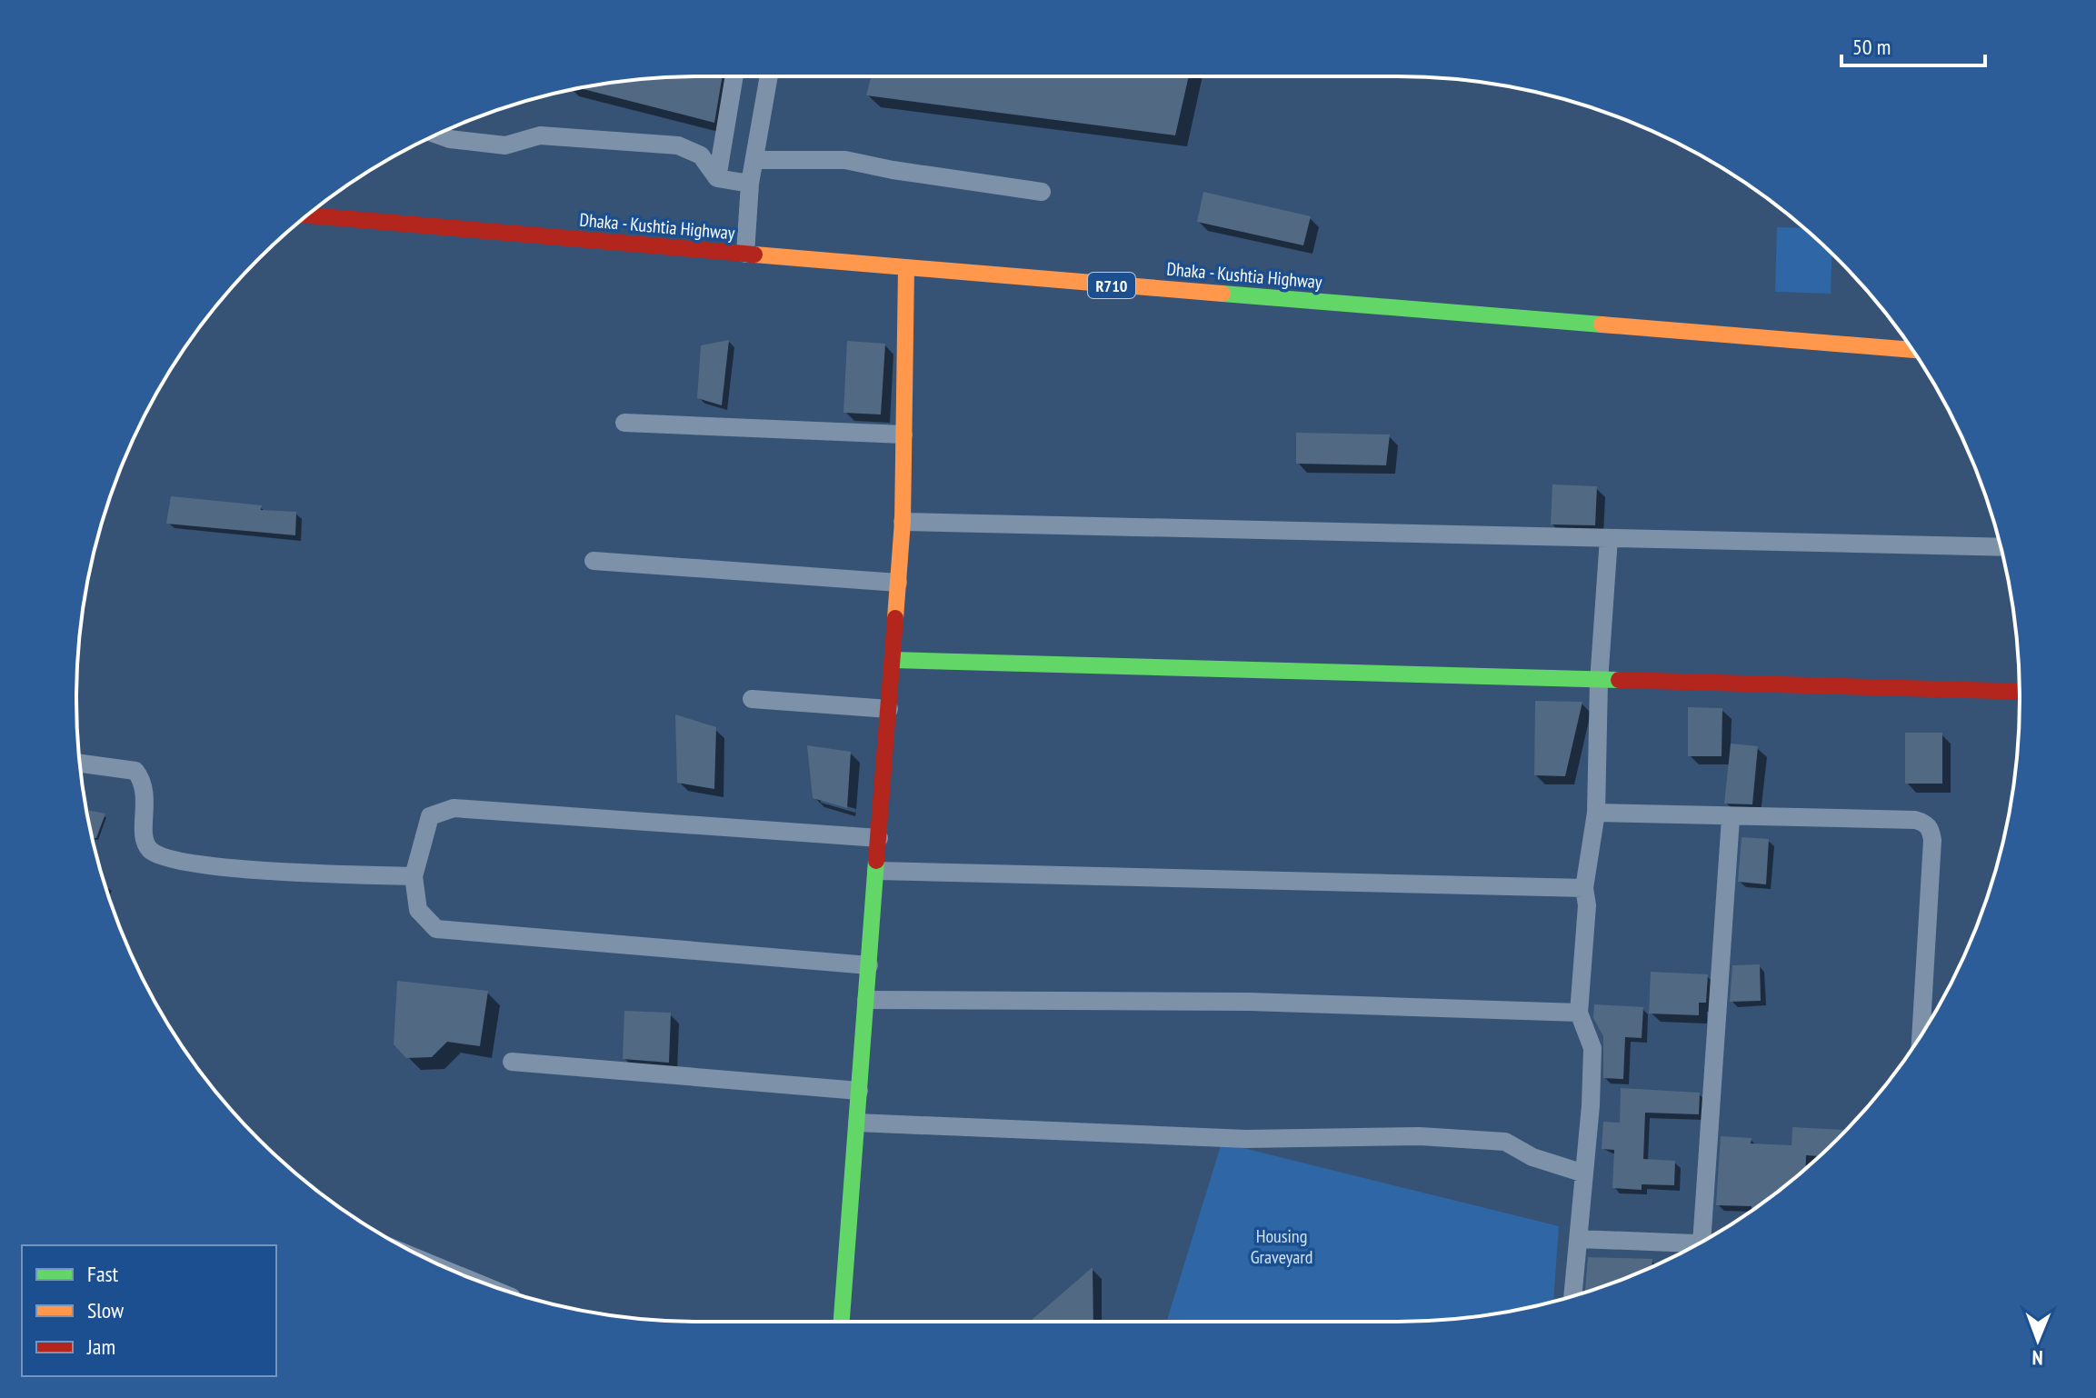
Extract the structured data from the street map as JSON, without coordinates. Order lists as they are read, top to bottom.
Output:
{
  "streets": {
    "street": ["Dhaka - Kushtia Highway", "R710"]
  },
  "parks": ["Housing Graveyard"],
  "legend": ["Fast", "Slow", "Jam"],
  "scale_bar": "50 m",
  "north": "bottom"
}
